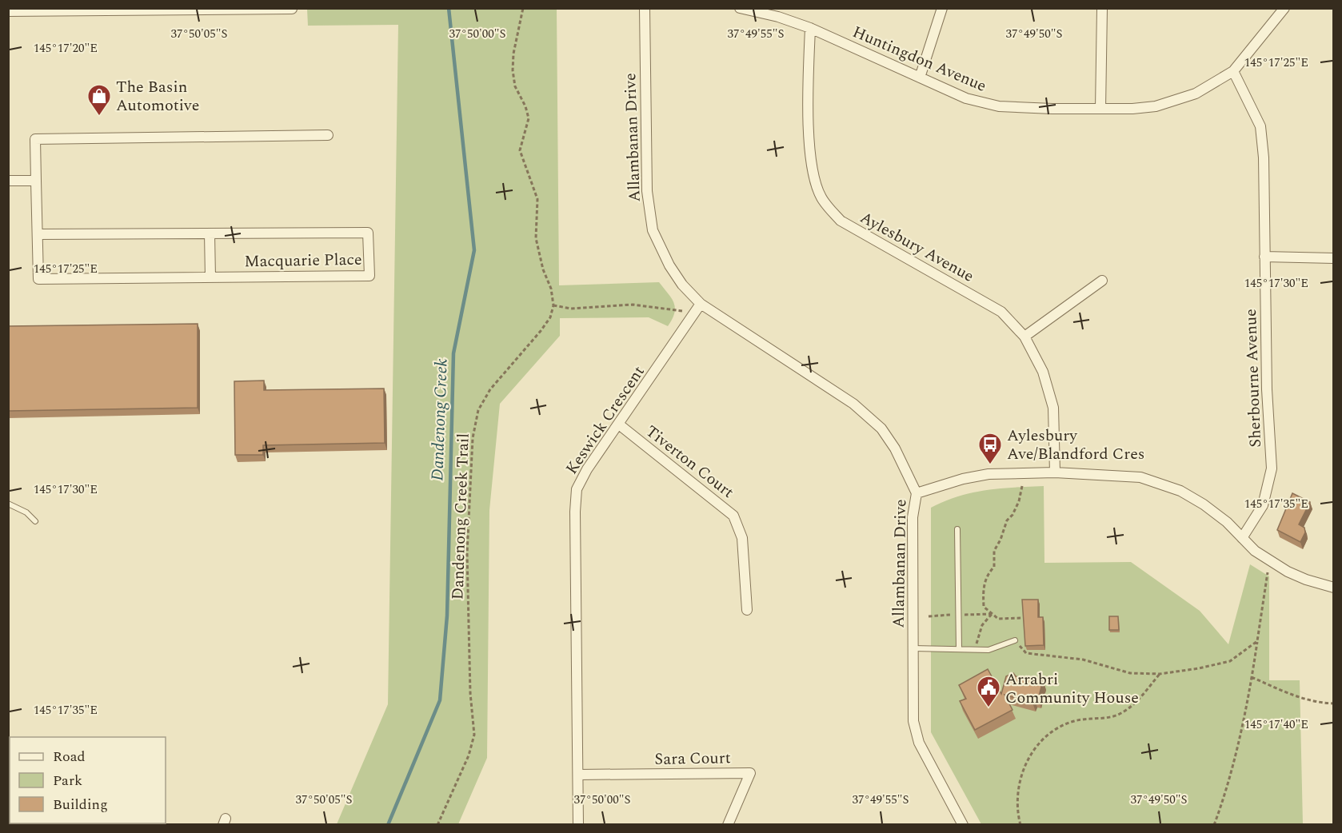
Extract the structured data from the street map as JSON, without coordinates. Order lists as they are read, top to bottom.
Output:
{
  "streets": {
    "street": [
      "Huntingdon Avenue",
      "Allambanan Drive",
      "Aylesbury Avenue",
      "Macquarie Place",
      "Sherbourne Avenue",
      "Keswick Crescent",
      "Tiverton Court",
      "Sara Court"
    ],
    "path": ["Dandenong Creek Trail"]
  },
  "crossings": [
    ["Huntingdon Avenue", "Aylesbury Avenue"],
    ["Huntingdon Avenue", "Sherbourne Avenue"],
    ["Allambanan Drive", "Keswick Crescent"],
    ["Keswick Crescent", "Tiverton Court"],
    ["Keswick Crescent", "Sara Court"]
  ],
  "water": ["Dandenong Creek"],
  "places": {
    "shop": ["The Basin Automotive"],
    "bus stop": ["Aylesbury Ave/Blandford Cres"],
    "public building": ["Arrabri Community House"]
  },
  "legend": ["Road", "Park", "Building"],
  "coordinates": [
    "37°50'05\"S",
    "37°50'00\"S",
    "37°49'55\"S",
    "37°49'50\"S",
    "145°17'20\"E",
    "145°17'25\"E",
    "145°17'30\"E",
    "145°17'35\"E",
    "145°17'40\"E"
  ]
}
